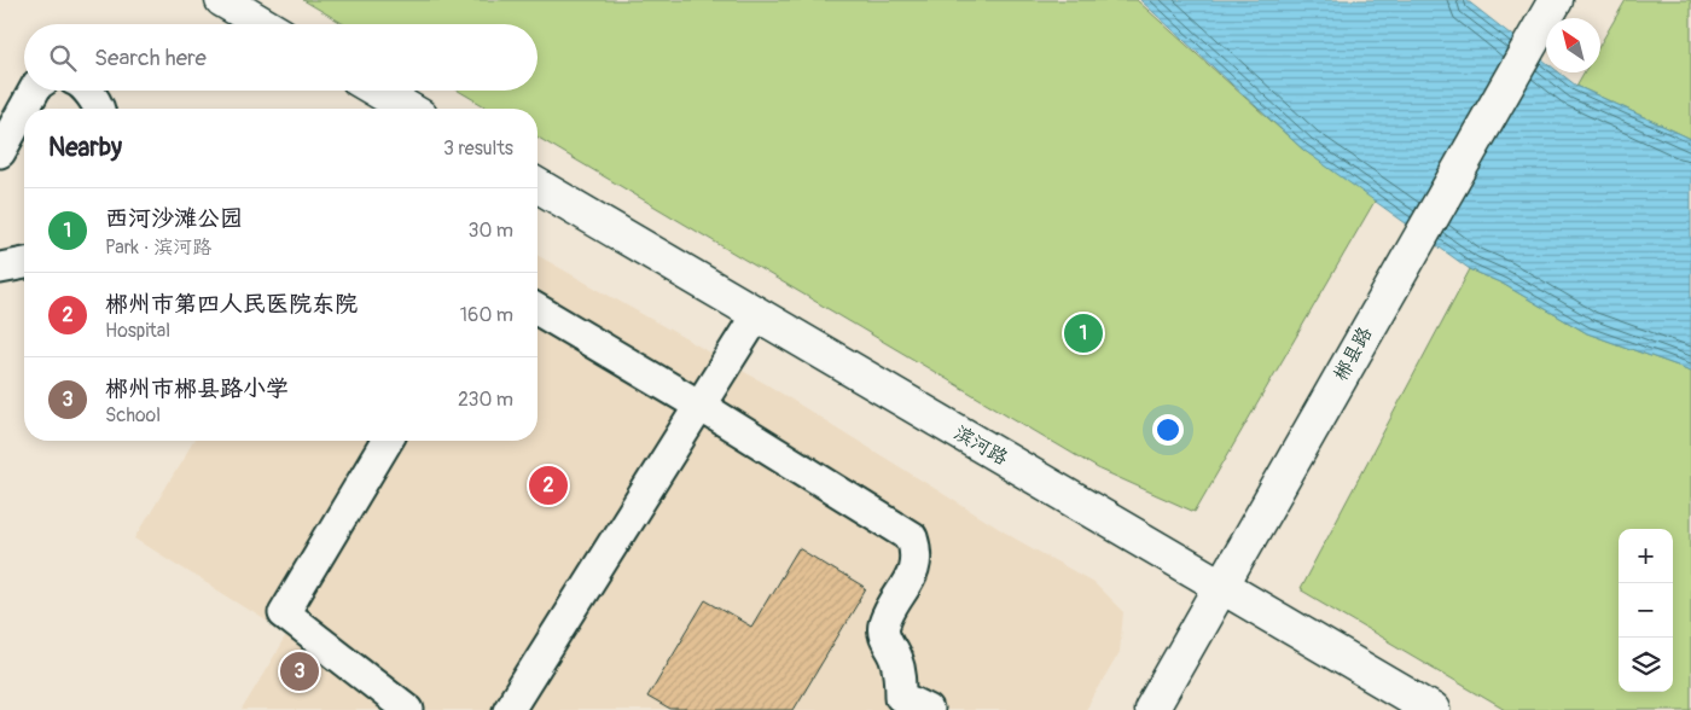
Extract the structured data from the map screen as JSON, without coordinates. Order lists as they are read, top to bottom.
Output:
{
  "streets": {
    "street": ["郴县路", "滨河路"]
  },
  "crossings": [
    ["郴县路", "滨河路"]
  ],
  "north": "top left",
  "page": {
    "search": "Search here",
    "heading": ["Nearby", "3 results"],
    "list": [
      {
        "mark": "1",
        "name": "西河沙滩公园",
        "note": "Park · 滨河路",
        "value": "30 m"
      },
      {
        "mark": "2",
        "name": "郴州市第四人民医院东院",
        "note": "Hospital",
        "value": "160 m"
      },
      {
        "mark": "3",
        "name": "郴州市郴县路小学",
        "note": "School",
        "value": "230 m"
      }
    ],
    "pins": ["1", "2", "3"],
    "map_buttons": ["+", "−"]
  }
}
